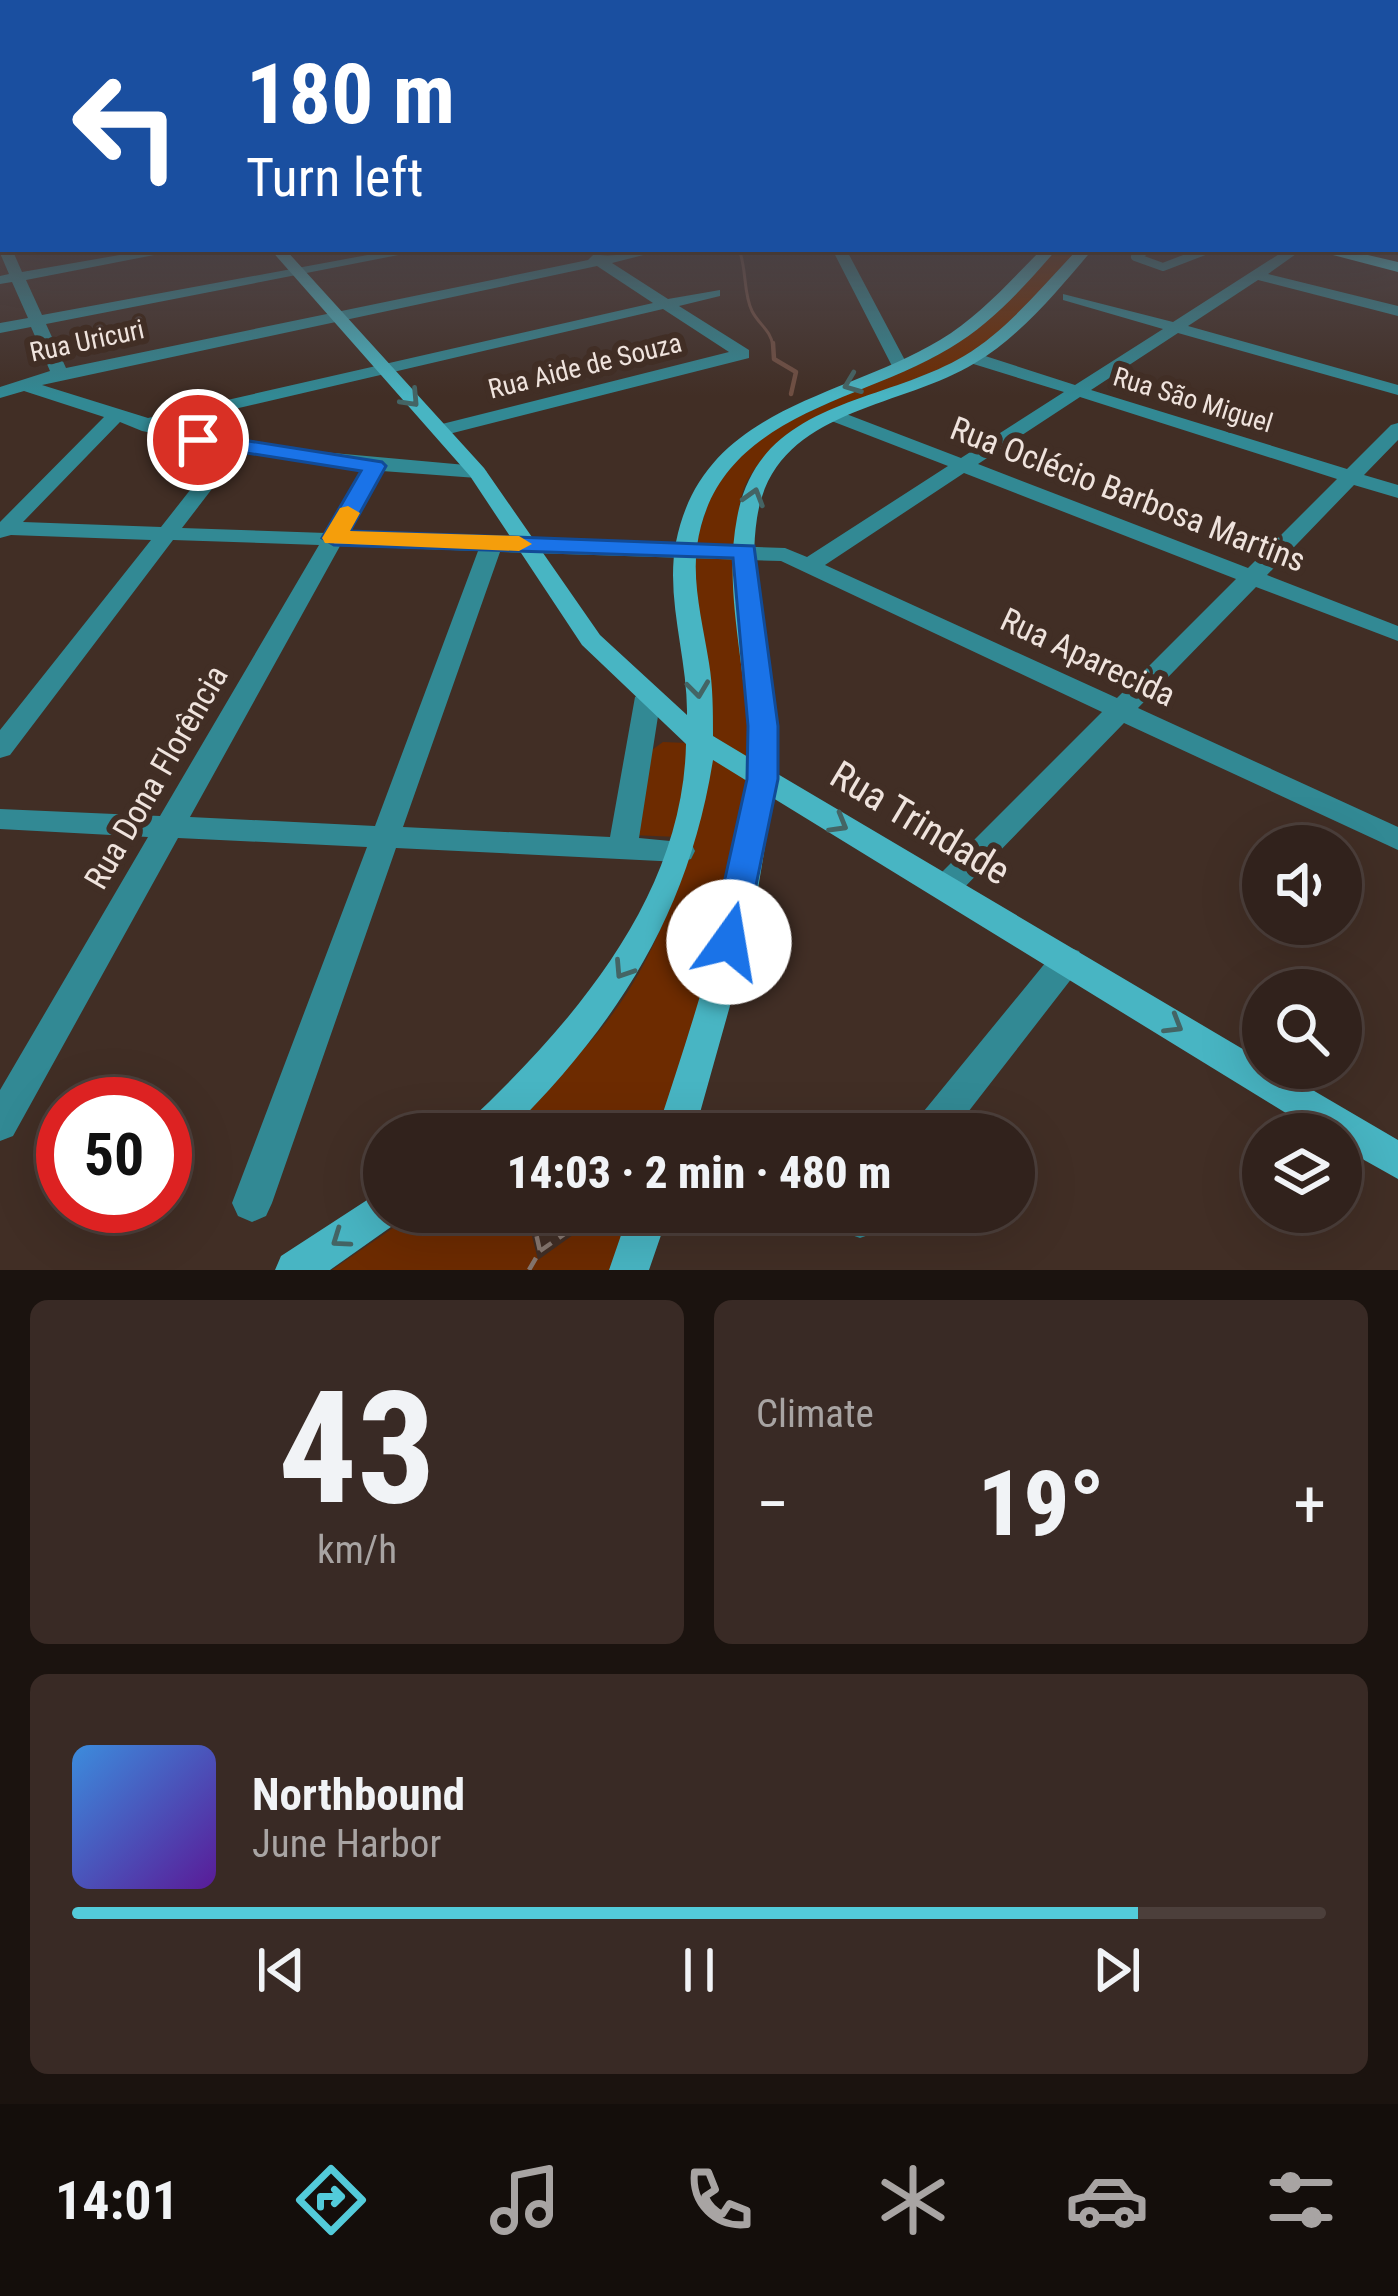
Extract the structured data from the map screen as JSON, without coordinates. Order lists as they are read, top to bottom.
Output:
{
  "streets": {
    "main road": ["Rua Trindade"],
    "street": [
      "Rua Uricuri",
      "Rua Aide de Souza",
      "Rua São Miguel",
      "Rua Oclécio Barbosa Martins",
      "Rua Aparecida",
      "Rua Dona Florência"
    ]
  },
  "crossings": [
    ["Rua Uricuri", "Rua Trindade"],
    ["Rua Aide de Souza", "Rua Trindade"],
    ["Rua Aparecida", "Rua Dona Florência"],
    ["Rua Aparecida", "Rua Trindade"]
  ],
  "one_way": ["Rua Trindade"],
  "page": {
    "turn": ["180 m", "Turn left"],
    "limit": "50",
    "trip": "14:03 · 2 min · 480 m",
    "tile": [
      ["43", "km/h"],
      "Climate"
    ],
    "heat": ["−", "19°", "+"],
    "song": ["Northbound", "June Harbor"],
    "tabs": "14:01"
  }
}
